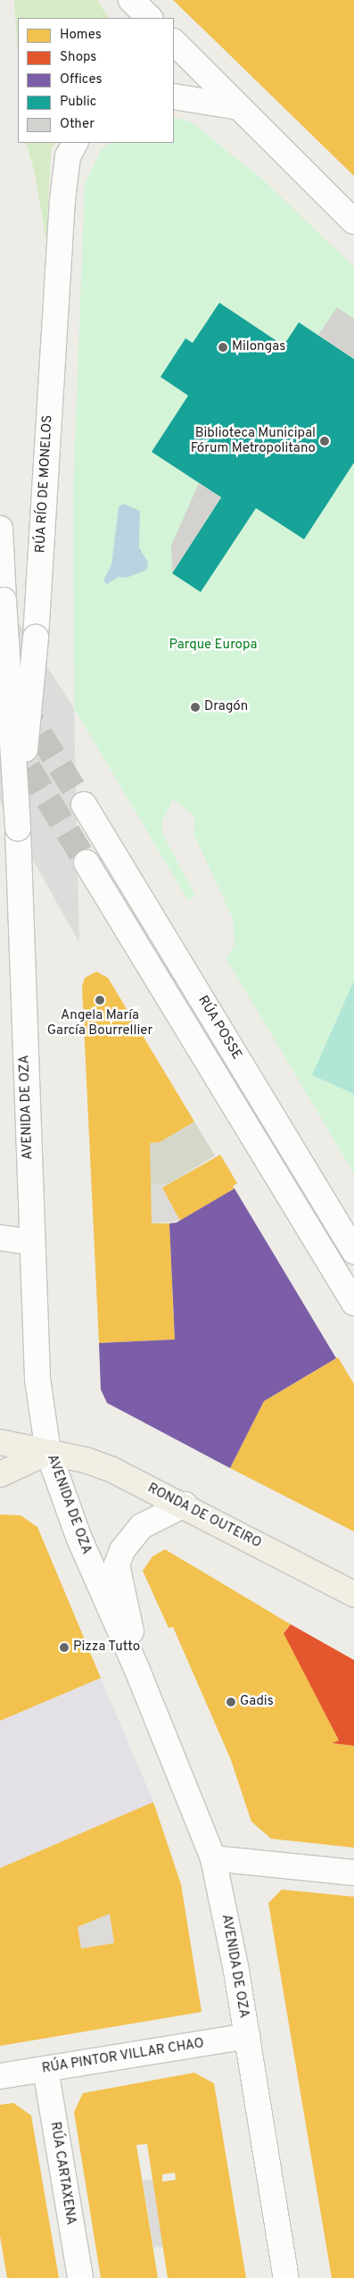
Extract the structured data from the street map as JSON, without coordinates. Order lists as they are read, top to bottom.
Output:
{
  "streets": {
    "main road": ["RONDA DE OUTEIRO"],
    "street": [
      "RÚA RÍO DE MONELOS",
      "RÚA POSSE",
      "AVENIDA DE OZA",
      "RÚA PINTOR VILLAR CHAO",
      "RÚA CARTAXENA"
    ]
  },
  "crossings": [
    ["RÚA RÍO DE MONELOS", "AVENIDA DE OZA"],
    ["AVENIDA DE OZA", "RONDA DE OUTEIRO"],
    ["AVENIDA DE OZA", "RÚA PINTOR VILLAR CHAO"],
    ["RÚA PINTOR VILLAR CHAO", "RÚA CARTAXENA"]
  ],
  "parks": ["Parque Europa"],
  "places": [
    "Milongas",
    "Biblioteca Municipal Fórum Metropolitano",
    "Dragón",
    "Angela María García Bourrellier",
    "Pizza Tutto",
    "Gadis"
  ],
  "legend": [
    "Homes",
    "Shops",
    "Offices",
    "Public",
    "Other"
  ]
}
